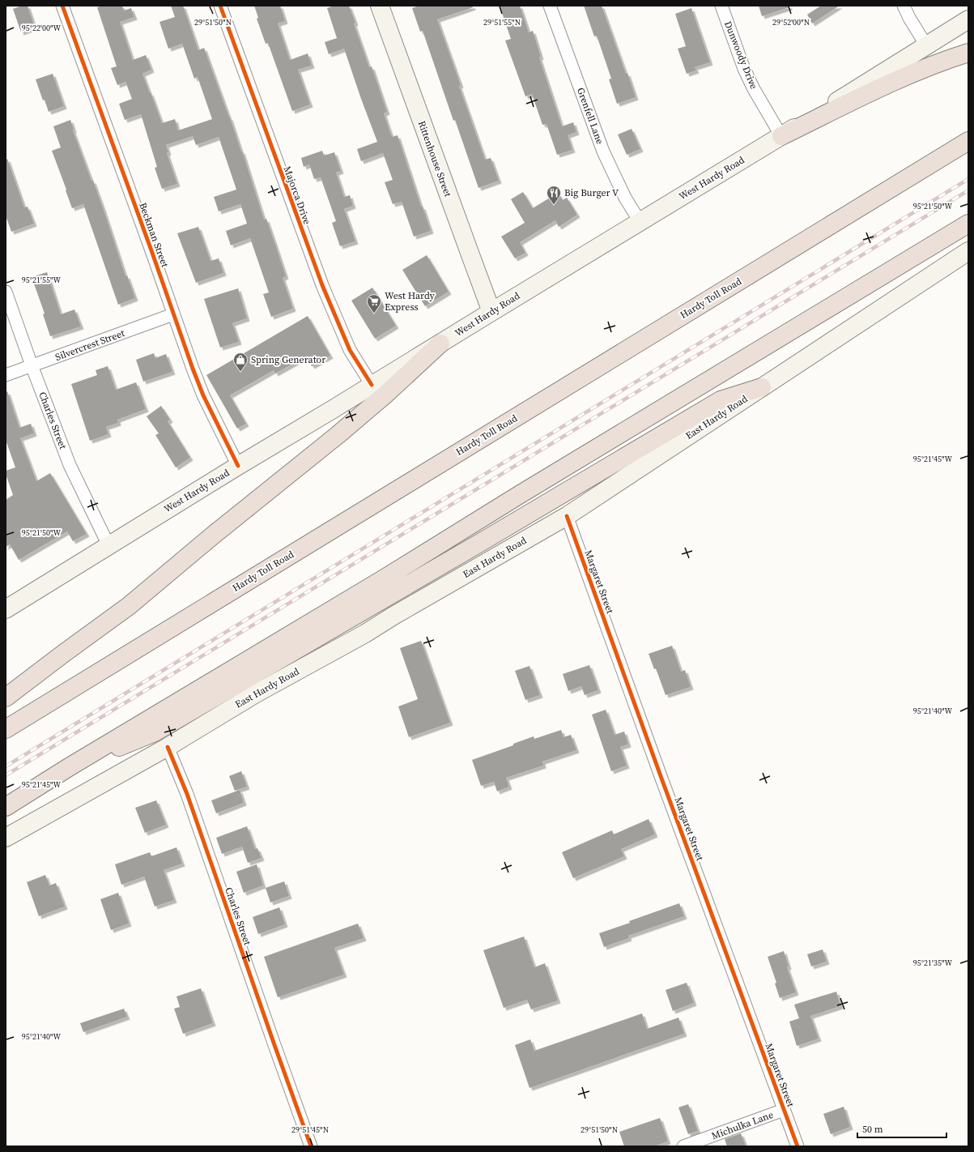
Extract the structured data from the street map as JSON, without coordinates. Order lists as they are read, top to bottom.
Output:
{
  "streets": {
    "highway": ["Hardy Toll Road"],
    "main road": ["Rittenhouse Street", "West Hardy Road", "East Hardy Road"],
    "street": [
      "Dunwoody Drive",
      "Grenfell Lane",
      "Majorca Drive",
      "Beckman Street",
      "Silvercrest Street",
      "Charles Street",
      "Margaret Street",
      "Michulka Lane"
    ]
  },
  "crossings": [
    ["Dunwoody Drive", "West Hardy Road"],
    ["Grenfell Lane", "West Hardy Road"],
    ["Rittenhouse Street", "West Hardy Road"],
    ["West Hardy Road", "Majorca Drive"],
    ["West Hardy Road", "Beckman Street"],
    ["West Hardy Road", "Charles Street"],
    ["Beckman Street", "Silvercrest Street"],
    ["Silvercrest Street", "Charles Street"],
    ["East Hardy Road", "Charles Street"],
    ["East Hardy Road", "Margaret Street"],
    ["Margaret Street", "Michulka Lane"]
  ],
  "places": {
    "restaurant": ["Big Burger V"],
    "supermarket": ["West Hardy Express"],
    "shop": ["Spring Generator"]
  },
  "scale_bar": "50 m",
  "coordinates": [
    "29°51'50\"N",
    "29°51'55\"N",
    "29°52'00\"N",
    "95°22'00\"W",
    "95°21'50\"W",
    "95°21'55\"W",
    "95°21'45\"W",
    "95°21'40\"W",
    "95°21'35\"W",
    "29°51'45\"N"
  ]
}
